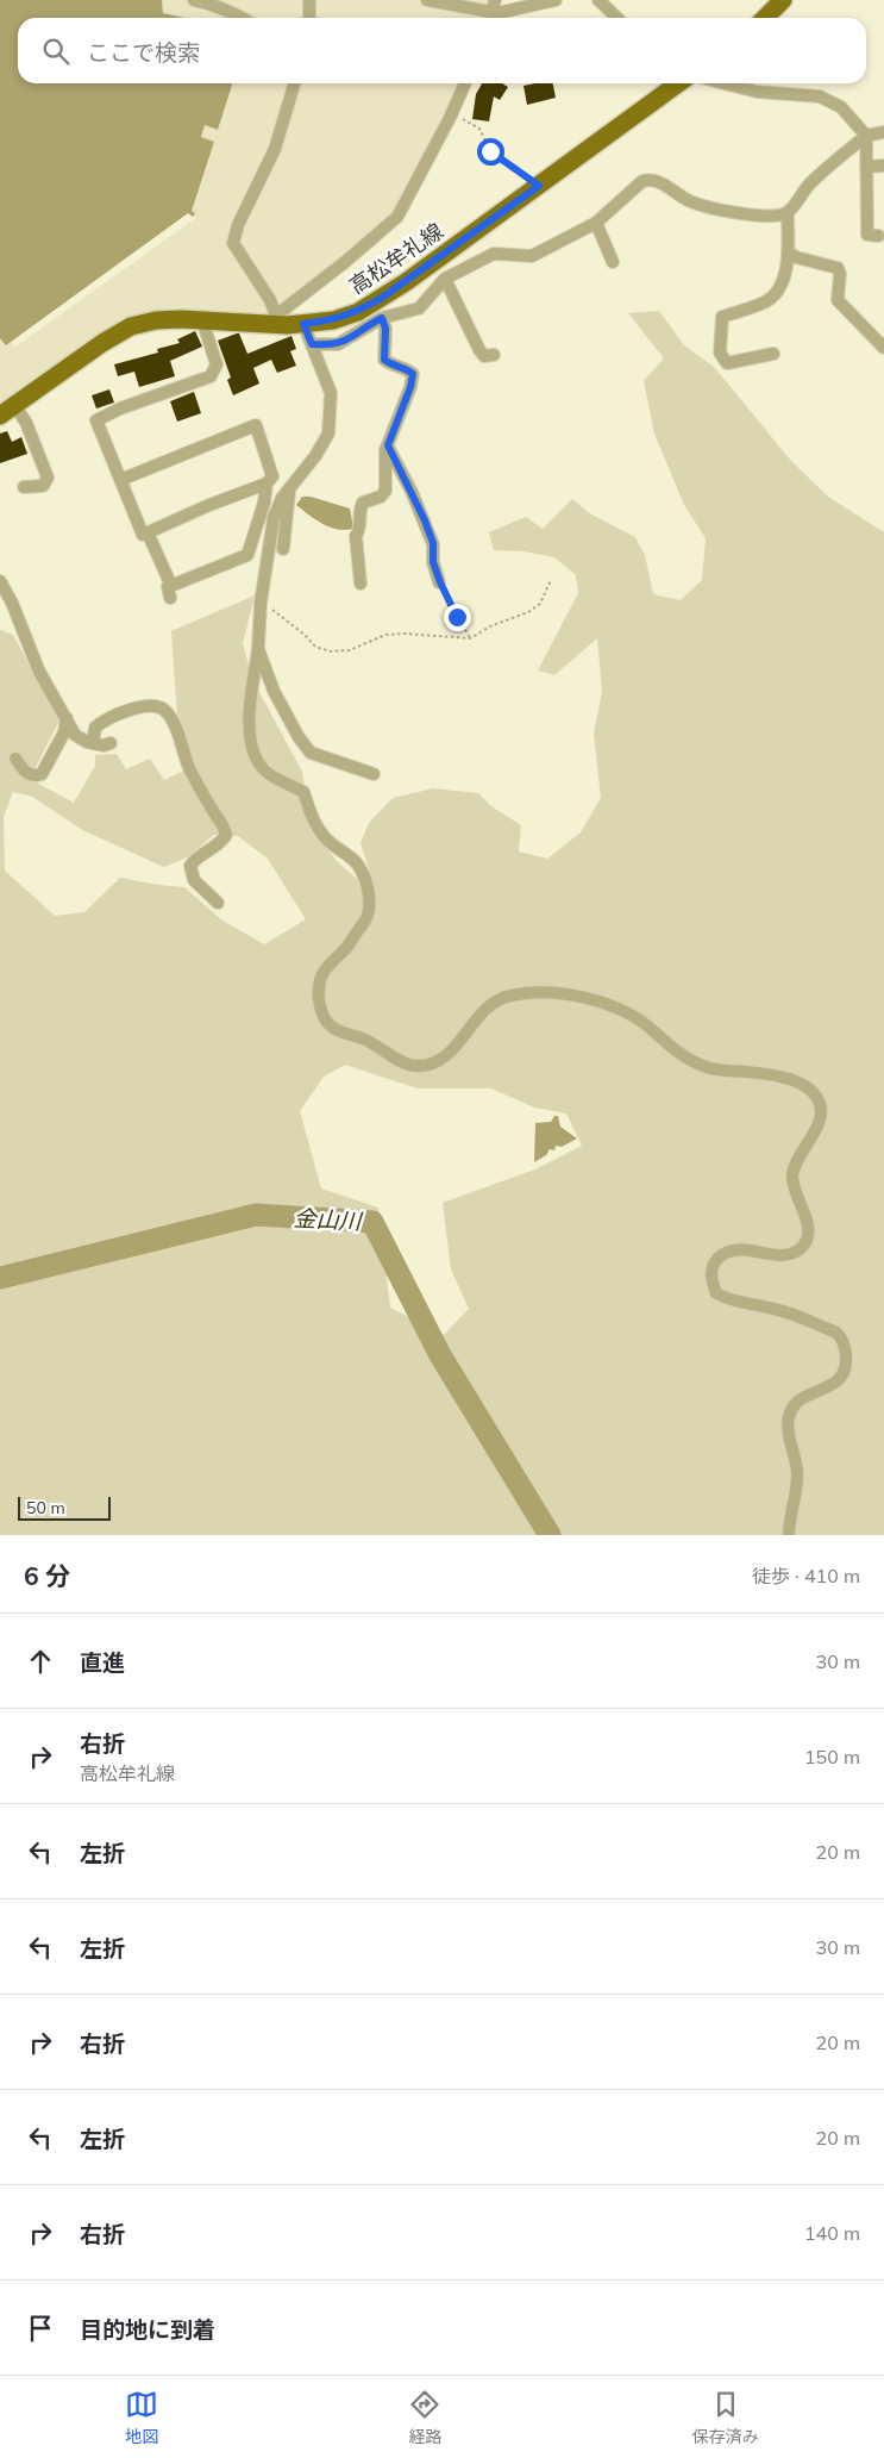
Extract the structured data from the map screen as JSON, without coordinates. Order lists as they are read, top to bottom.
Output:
{
  "streets": {
    "main road": ["高松牟礼線"]
  },
  "water": ["金山川"],
  "scale_bar": "50 m",
  "page": {
    "search": "ここで検索",
    "scale": "50 m",
    "heading": ["6 分", "徒歩 · 410 m"],
    "list": [
      ["直進", "30 m"],
      ["右折", "高松牟礼線", "150 m"],
      ["左折", "20 m"],
      ["左折", "30 m"],
      ["右折", "20 m"],
      ["左折", "20 m"],
      ["右折", "140 m"],
      "目的地に到着"
    ],
    "nav": ["地図", "経路", "保存済み"]
  }
}
